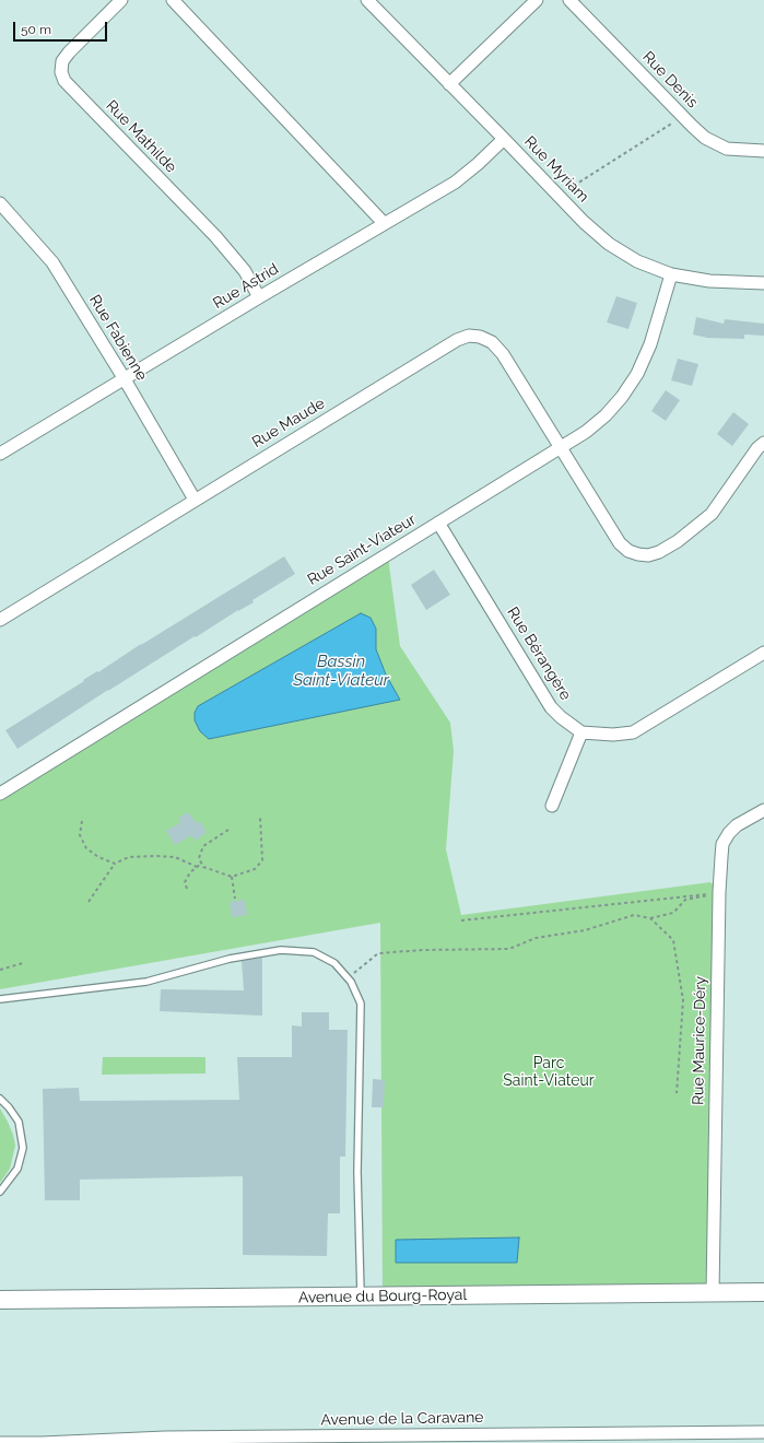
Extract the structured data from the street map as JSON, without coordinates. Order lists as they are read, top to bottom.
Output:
{
  "streets": {
    "main road": ["Avenue du Bourg-Royal"],
    "street": [
      "Rue Denis",
      "Rue Mathilde",
      "Rue Myriam",
      "Rue Astrid",
      "Rue Fabienne",
      "Rue Maude",
      "Rue Saint-Viateur",
      "Rue Bérangère",
      "Rue Maurice-Déry",
      "Avenue de la Caravane"
    ]
  },
  "crossings": [
    ["Rue Mathilde", "Rue Astrid"],
    ["Rue Myriam", "Rue Astrid"],
    ["Rue Myriam", "Rue Saint-Viateur"],
    ["Rue Astrid", "Rue Fabienne"],
    ["Rue Fabienne", "Rue Maude"],
    ["Rue Maude", "Rue Saint-Viateur"],
    ["Rue Saint-Viateur", "Rue Bérangère"],
    ["Rue Maurice-Déry", "Avenue du Bourg-Royal"]
  ],
  "water": ["Bassin Saint-Viateur"],
  "parks": ["Parc Saint-Viateur"],
  "scale_bar": "50 m"
}
